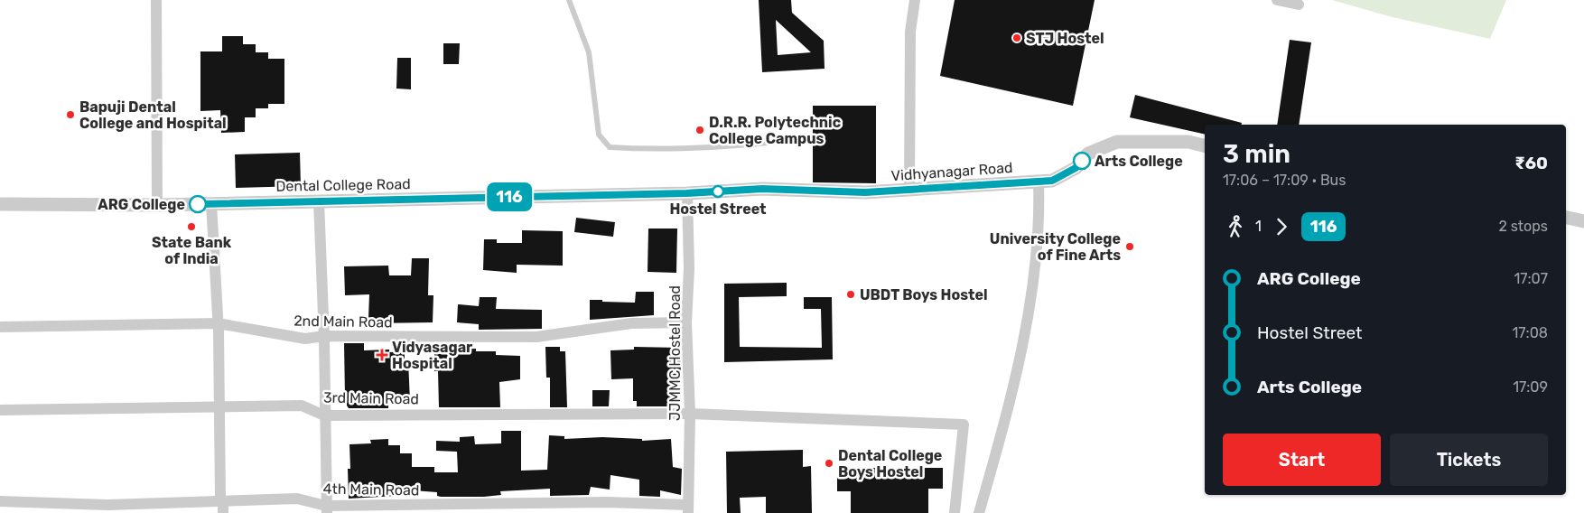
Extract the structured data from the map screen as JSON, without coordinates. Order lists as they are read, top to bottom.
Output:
{
  "streets": {
    "street": [
      "Vidhyanagar Road",
      "Dental College Road",
      "2nd Main Road",
      "JJMMC Hostel Road",
      "3rd Main Road",
      "4th Main Road"
    ]
  },
  "crossings": [
    ["Vidhyanagar Road", "Dental College Road"],
    ["Vidhyanagar Road", "JJMMC Hostel Road"],
    ["Dental College Road", "JJMMC Hostel Road"],
    ["2nd Main Road", "JJMMC Hostel Road"],
    ["JJMMC Hostel Road", "3rd Main Road"],
    ["JJMMC Hostel Road", "4th Main Road"]
  ],
  "places": {
    "other": [
      "STJ Hostel",
      "Bapuji Dental College and Hospital",
      "D.R.R. Polytechnic College Campus",
      "Arts College",
      "Hostel Street",
      "ARG College",
      "State Bank of India",
      "University College of Fine Arts",
      "UBDT Boys Hostel",
      "Dental College Boys Hostel"
    ],
    "health": ["Vidyasagar Hospital"]
  },
  "lines": ["bus line 116"],
  "page": {
    "on_map": "116",
    "heading": ["3 min", "17:06 – 17:09 · Bus", "₹60"],
    "legs": ["1", "116", "2 stops"],
    "list": [
      {
        "name": "ARG College",
        "value": "17:07"
      },
      {
        "name": "Hostel Street",
        "value": "17:08"
      },
      {
        "name": "Arts College",
        "value": "17:09"
      }
    ],
    "buttons": ["Start", "Tickets"]
  }
}
